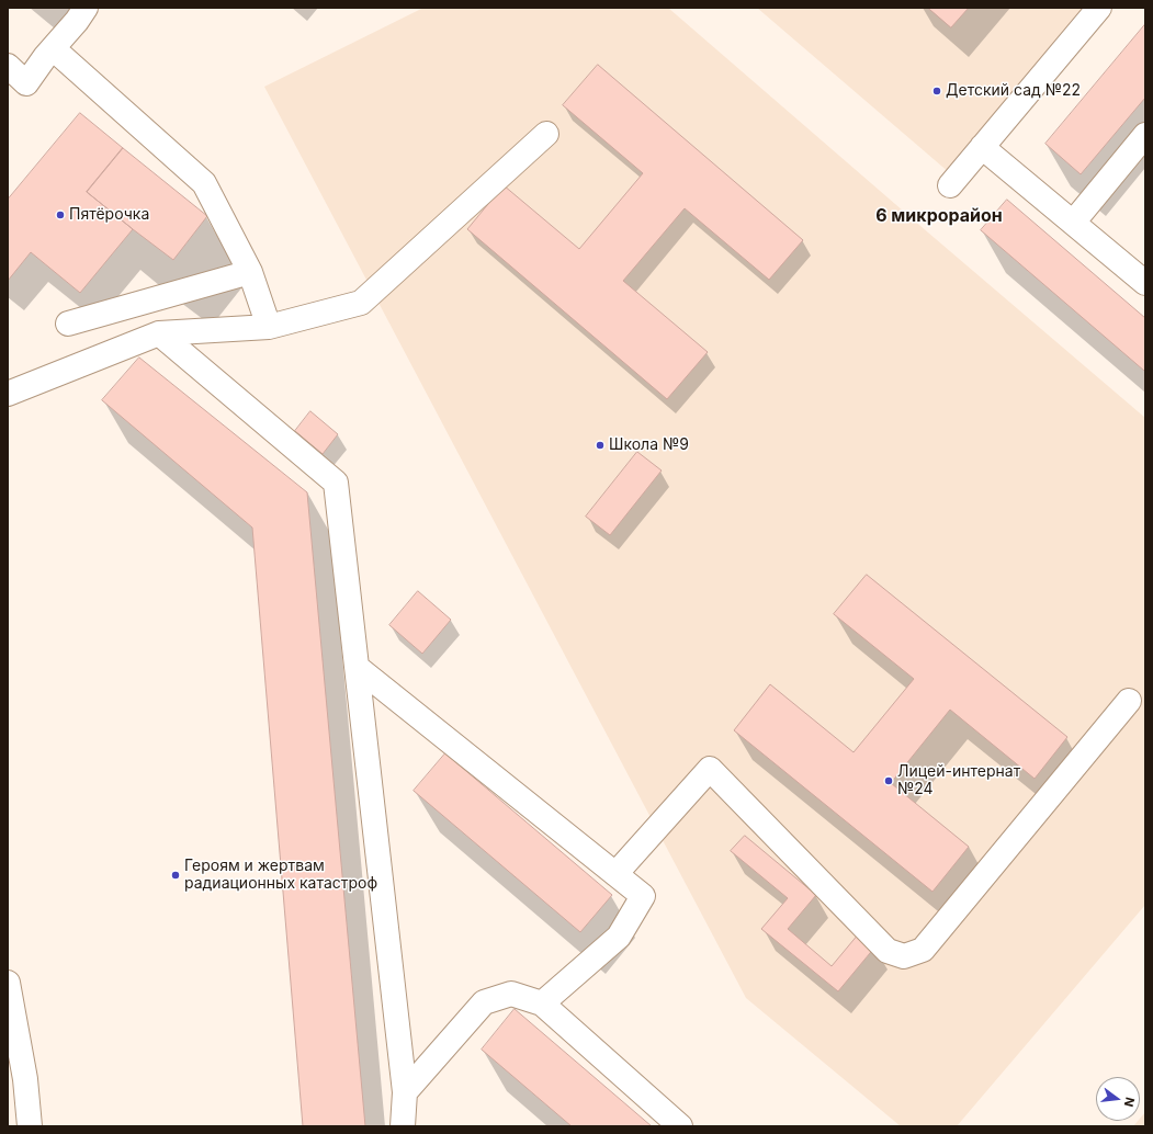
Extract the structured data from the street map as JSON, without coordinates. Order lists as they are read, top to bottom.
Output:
{
  "districts": ["6 микрорайон"],
  "places": [
    "Детский сад №22",
    "Пятёрочка",
    "Школа №9",
    "Лицей-интернат №24",
    "Героям и жертвам радиационных катастроф"
  ],
  "north": "right"
}
